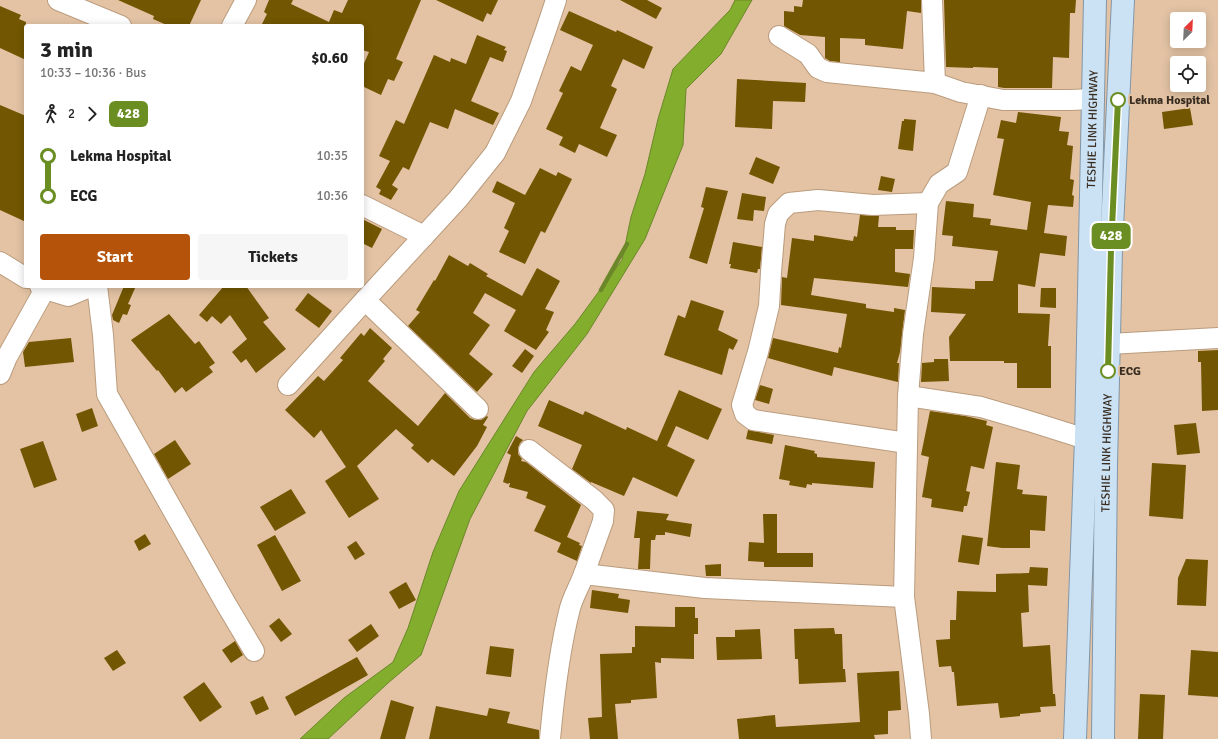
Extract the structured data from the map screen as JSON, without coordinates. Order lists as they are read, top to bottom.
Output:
{
  "streets": {
    "main road": ["TESHIE LINK HIGHWAY"]
  },
  "places": ["Lekma Hospital", "ECG"],
  "lines": ["bus line 428"],
  "north": "top right",
  "page": {
    "on_map": "428",
    "heading": ["3 min", "10:33 – 10:36 · Bus", "$0.60"],
    "legs": ["2", "428"],
    "list": [
      {
        "name": "Lekma Hospital",
        "value": "10:35"
      },
      {
        "name": "ECG",
        "value": "10:36"
      }
    ],
    "buttons": ["Start", "Tickets"]
  }
}
